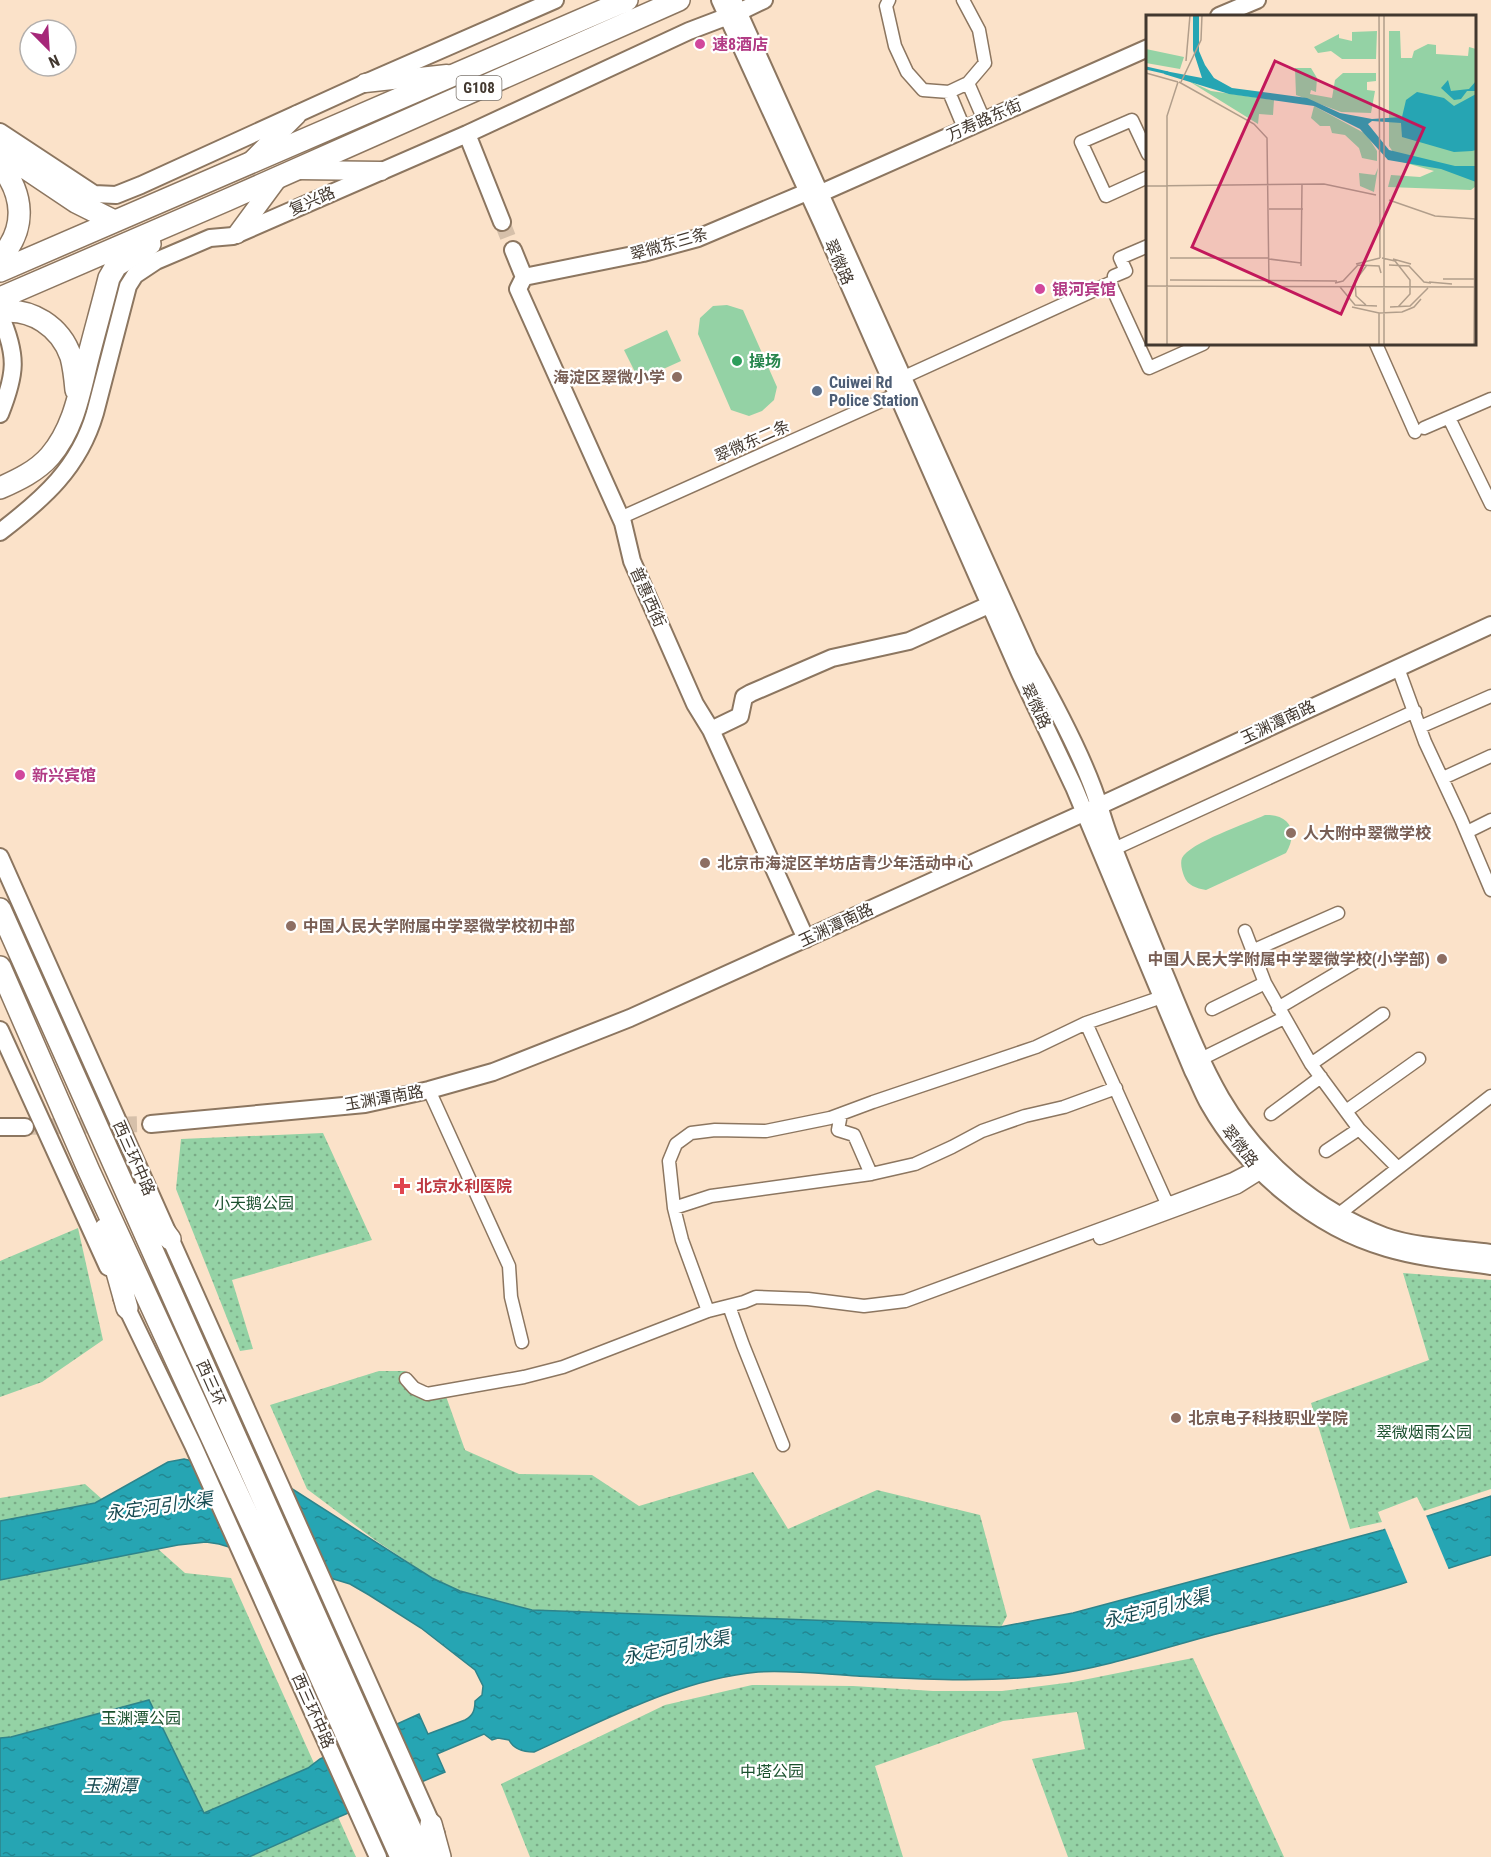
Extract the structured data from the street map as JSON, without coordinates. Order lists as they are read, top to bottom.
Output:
{
  "streets": {
    "highway": ["G108", "西三环"],
    "street": [
      "万寿路东街",
      "复兴路",
      "翠微东三条",
      "翠微路",
      "翠微东二条",
      "普惠西街",
      "玉渊潭南路",
      "西三环中路"
    ]
  },
  "crossings": [
    ["万寿路东街", "翠微东三条"],
    ["万寿路东街", "翠微路"],
    ["复兴路", "翠微路"],
    ["翠微东三条", "翠微路"],
    ["翠微东三条", "普惠西街"],
    ["翠微路", "翠微东二条"],
    ["翠微路", "玉渊潭南路"],
    ["翠微东二条", "普惠西街"],
    ["普惠西街", "玉渊潭南路"],
    ["西三环中路", "西三环"]
  ],
  "water": ["永定河引水渠", "玉渊潭"],
  "parks": [
    "小天鹅公园",
    "翠微烟雨公园",
    "玉渊潭公园",
    "中塔公园"
  ],
  "places": {
    "other": [
      "速8酒店",
      "银河宾馆",
      "操场",
      "海淀区翠微小学",
      "Cuiwei Rd Police Station",
      "新兴宾馆",
      "人大附中翠微学校",
      "北京市海淀区羊坊店青少年活动中心",
      "中国人民大学附属中学翠微学校初中部",
      "中国人民大学附属中学翠微学校(小学部)",
      "北京电子科技职业学院"
    ],
    "health": ["北京水利医院"]
  },
  "north": "bottom right"
}
